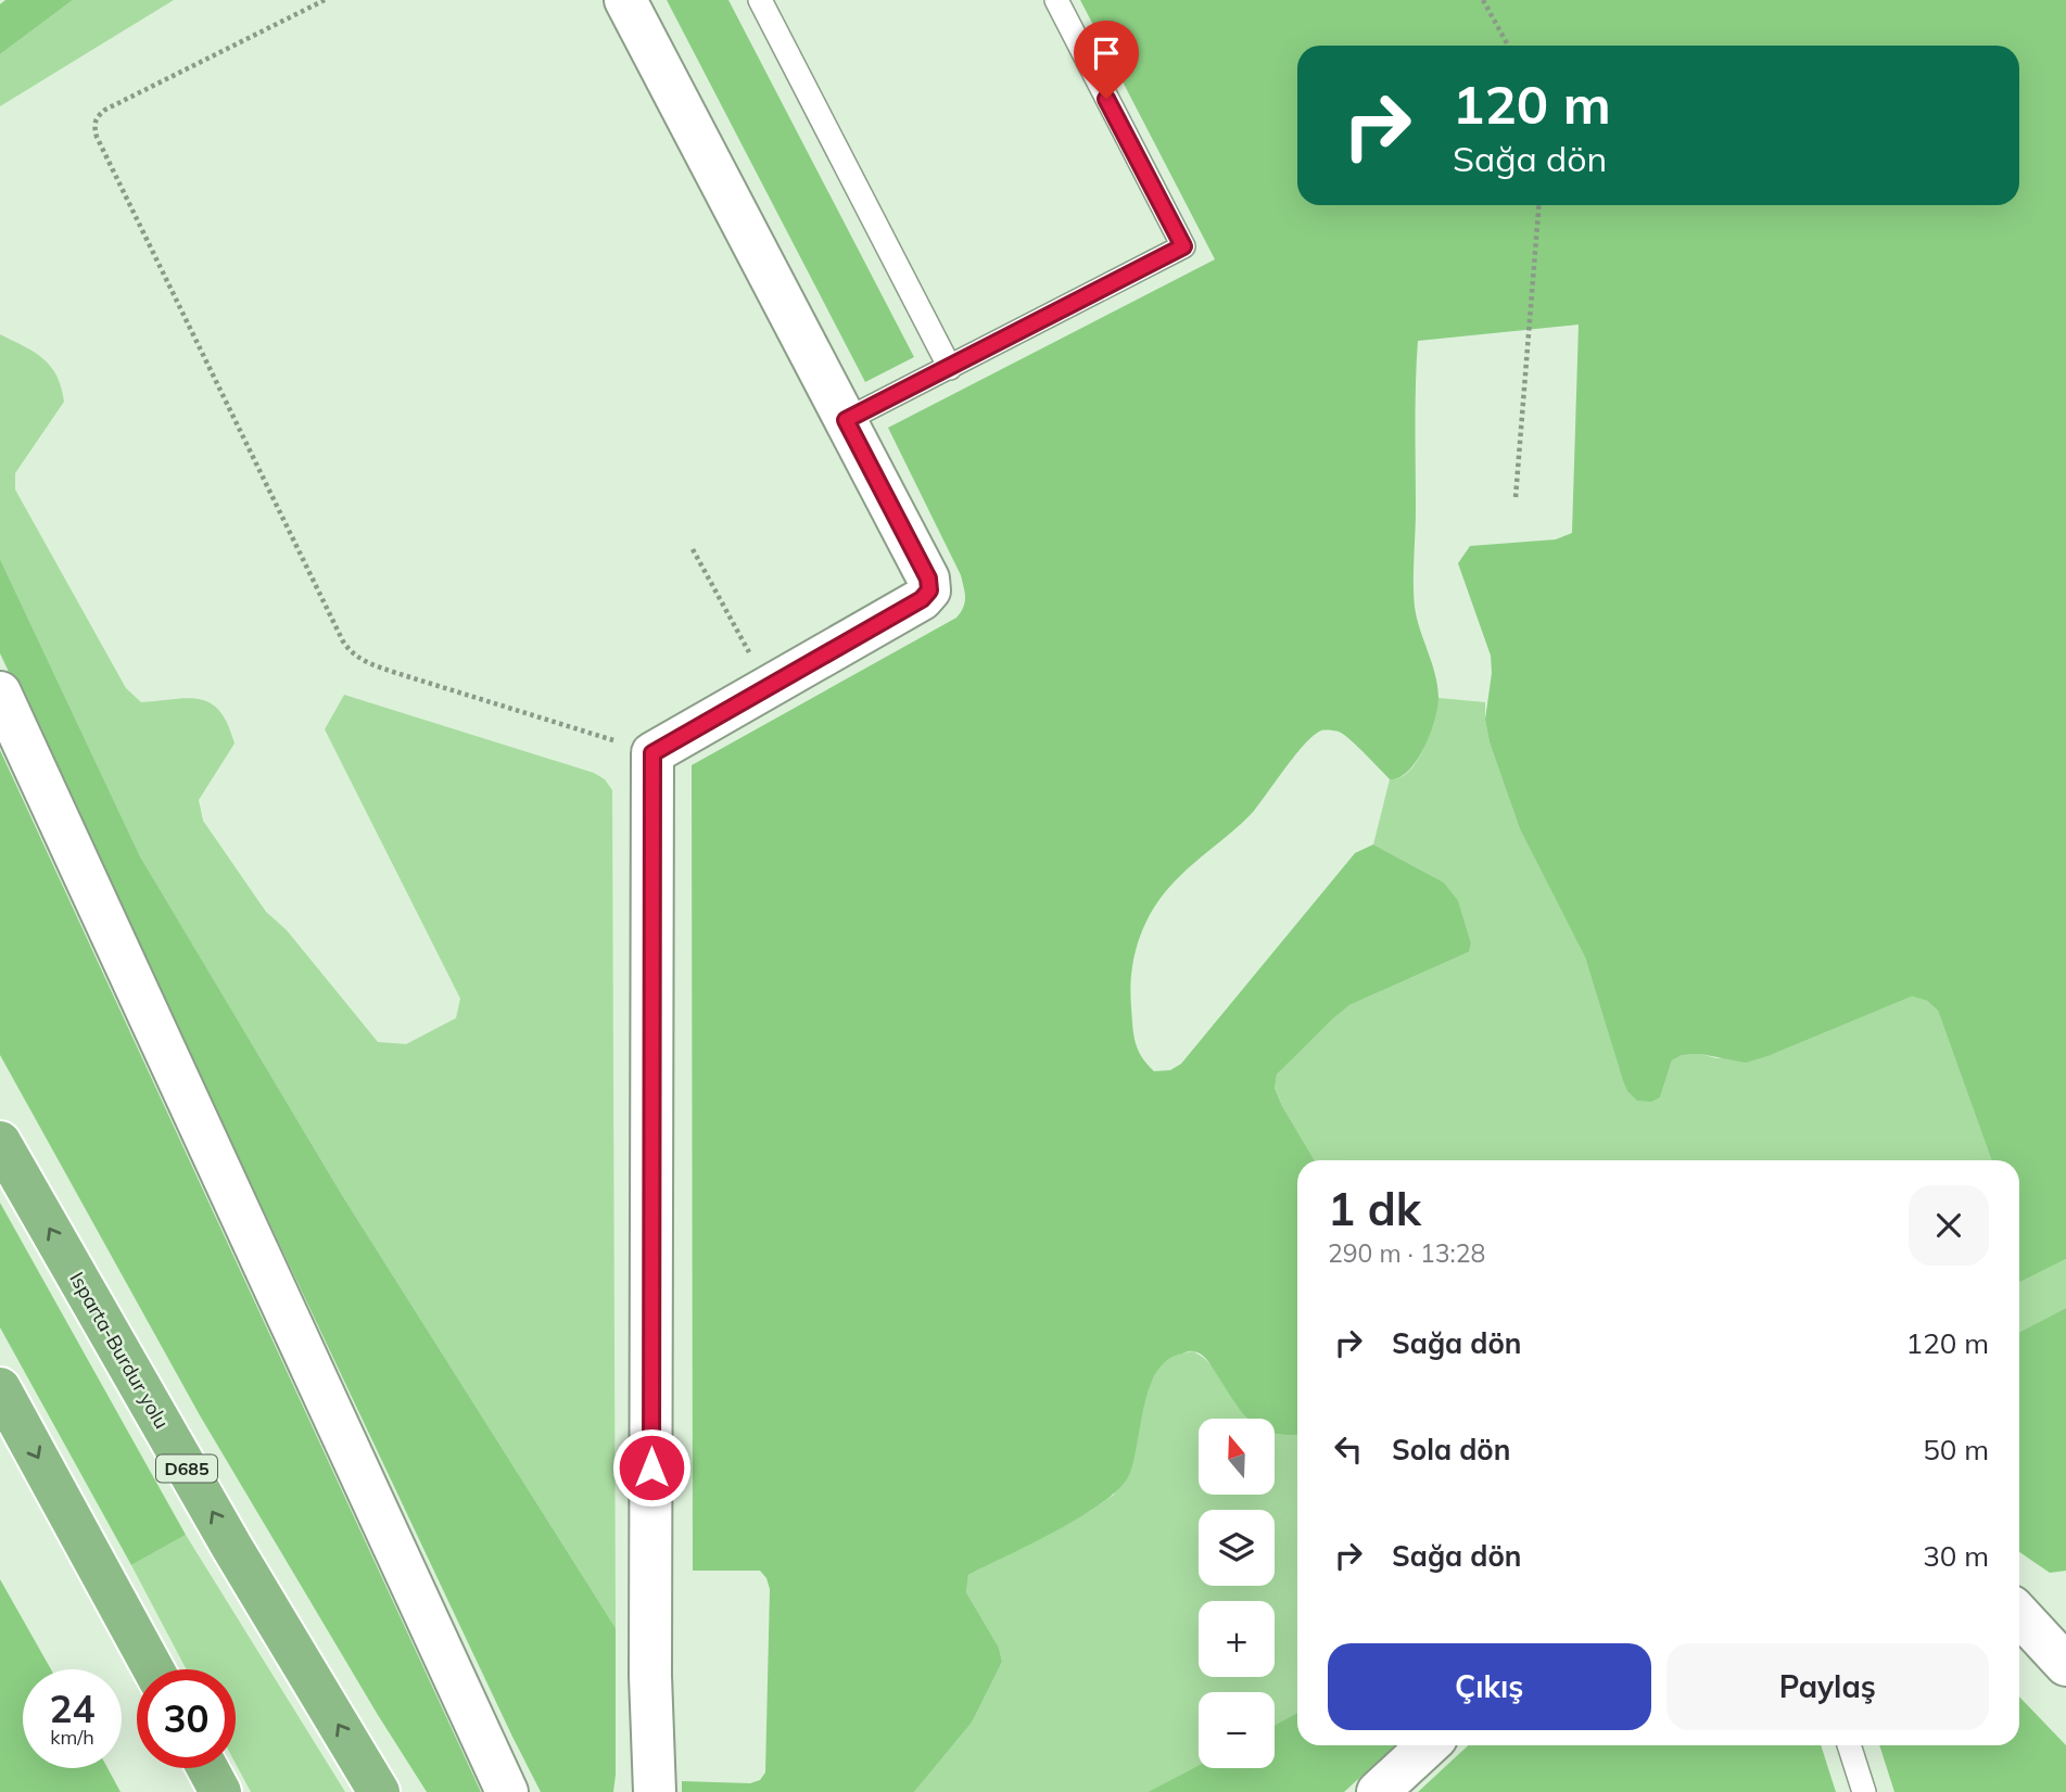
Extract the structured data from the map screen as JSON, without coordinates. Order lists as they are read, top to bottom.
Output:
{
  "streets": {
    "highway": ["Isparta-Burdur yolu", "D685"]
  },
  "north": "top",
  "page": {
    "turn": ["120 m", "Sağa dön"],
    "heading": ["1 dk", "290 m · 13:28"],
    "list": [
      {
        "name": "Sağa dön",
        "value": "120 m"
      },
      {
        "name": "Sola dön",
        "value": "50 m"
      },
      {
        "name": "Sağa dön",
        "value": "30 m"
      }
    ],
    "map_buttons": ["+", "−"],
    "buttons": ["Çıkış", "Paylaş"],
    "speed": "24 km/h",
    "limit": "30"
  }
}
